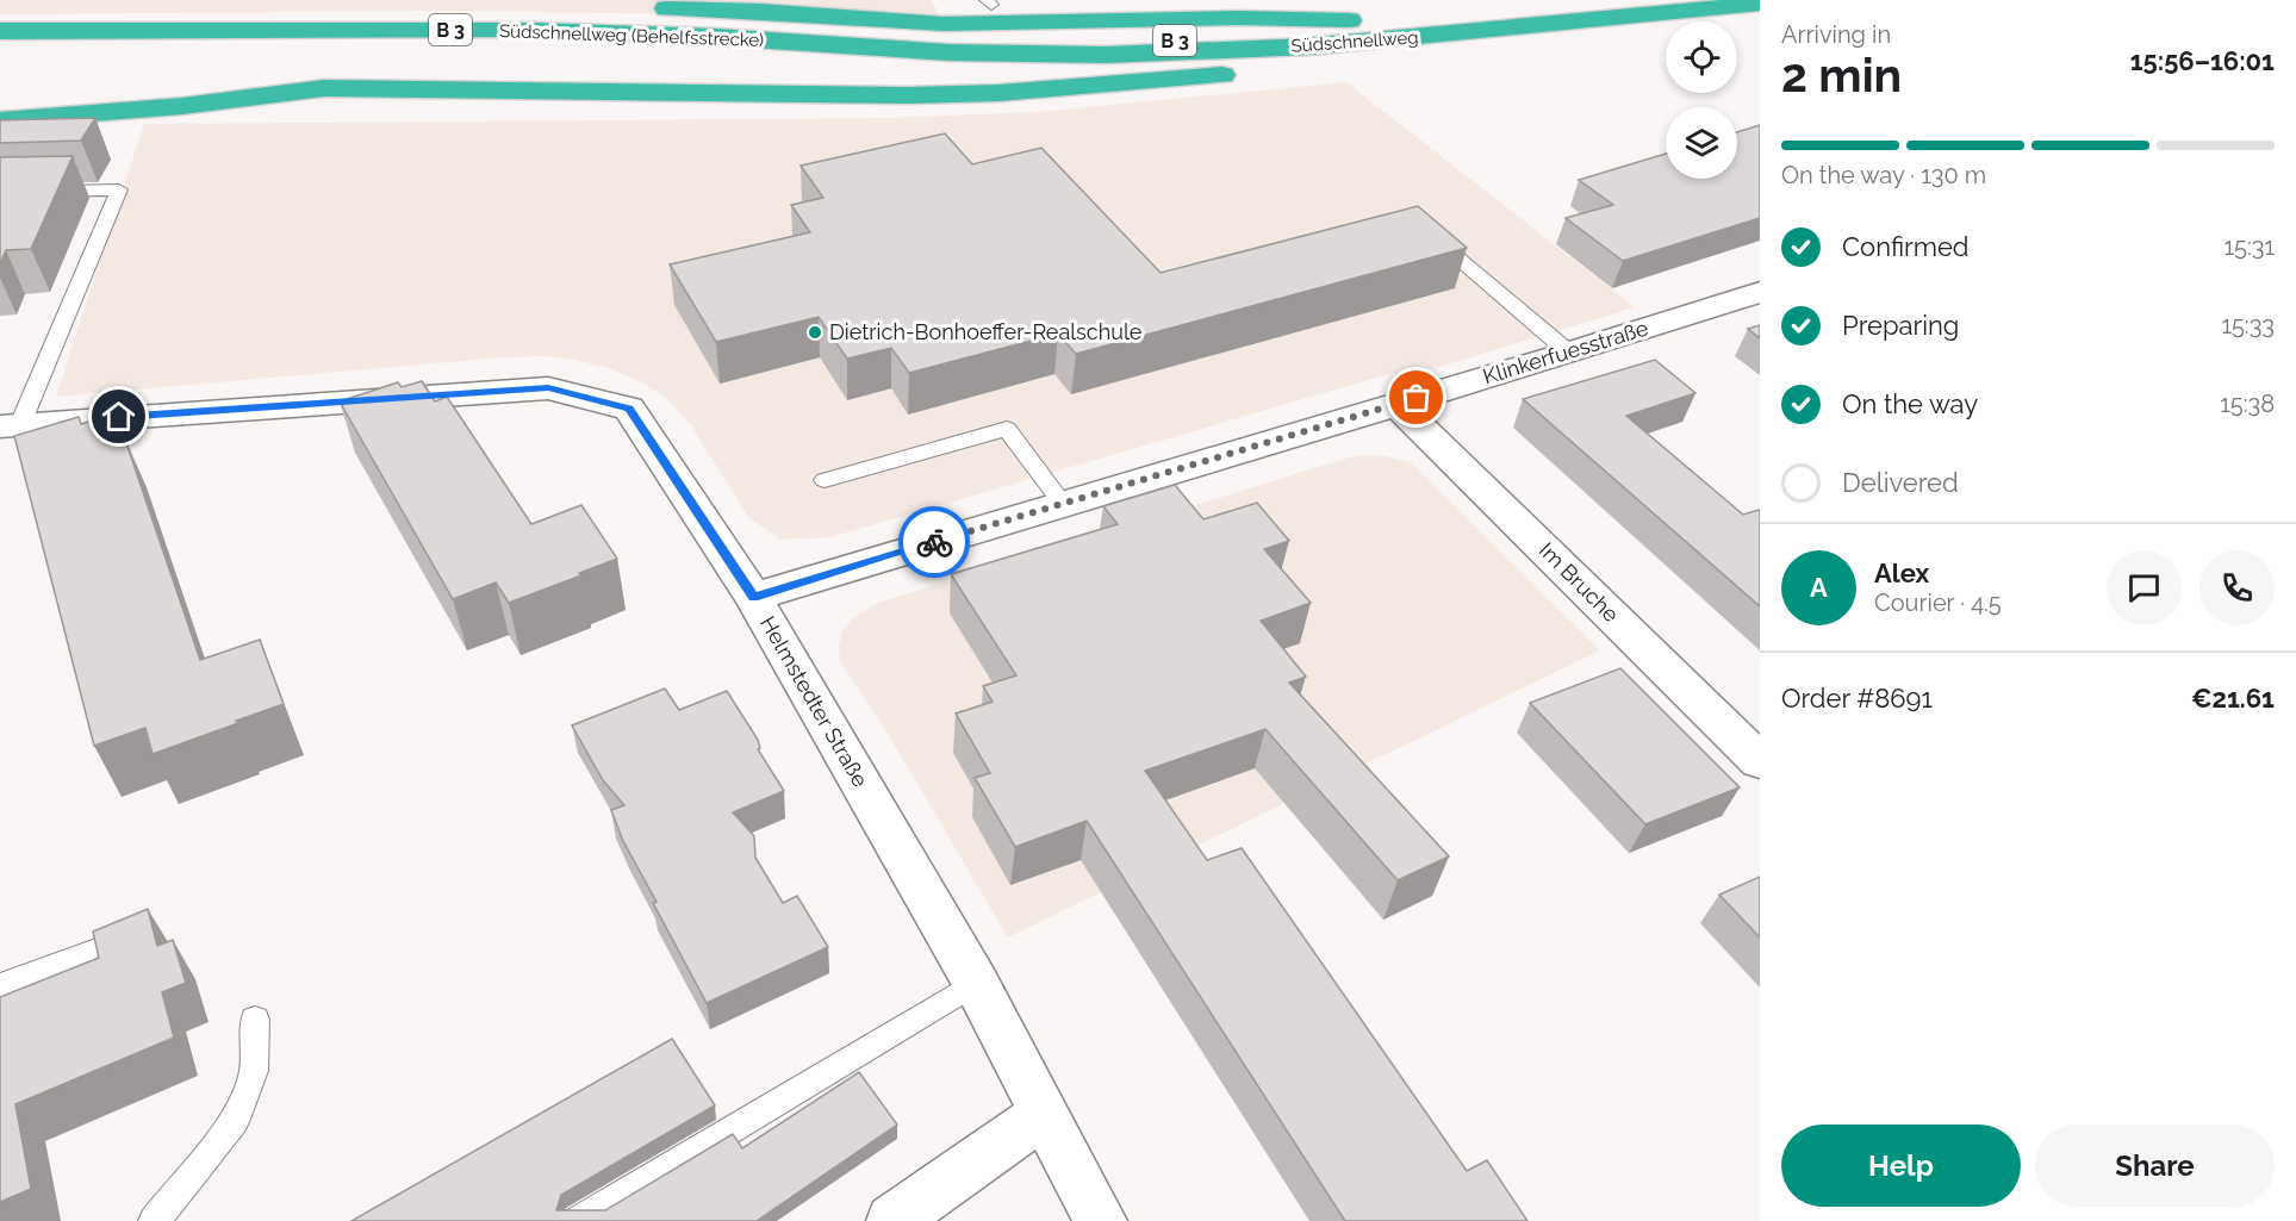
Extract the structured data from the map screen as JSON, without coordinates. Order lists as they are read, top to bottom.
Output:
{
  "streets": {
    "highway": ["B 3", "Südschnellweg (Behelfsstrecke)", "Südschnellweg"],
    "street": ["Klinkerfuesstraße", "Im Bruche", "Helmstedter Straße"]
  },
  "crossings": [
    ["B 3", "Südschnellweg (Behelfsstrecke)"],
    ["Südschnellweg (Behelfsstrecke)", "Südschnellweg"],
    ["Klinkerfuesstraße", "Im Bruche"],
    ["Klinkerfuesstraße", "Helmstedter Straße"]
  ],
  "places": ["Dietrich-Bonhoeffer-Realschule"],
  "page": {
    "heading": ["2 min", "Arriving in", "15:56–16:01"],
    "panel": [
      "Alex",
      "Courier · 4.5",
      "Order #8691",
      "€21.61"
    ],
    "bar": "On the way · 130 m",
    "list": [
      ["Confirmed", "15:31"],
      ["Preparing", "15:33"],
      ["On the way", "15:38"],
      "Delivered"
    ],
    "round": "A",
    "buttons": ["Help", "Share"]
  }
}
